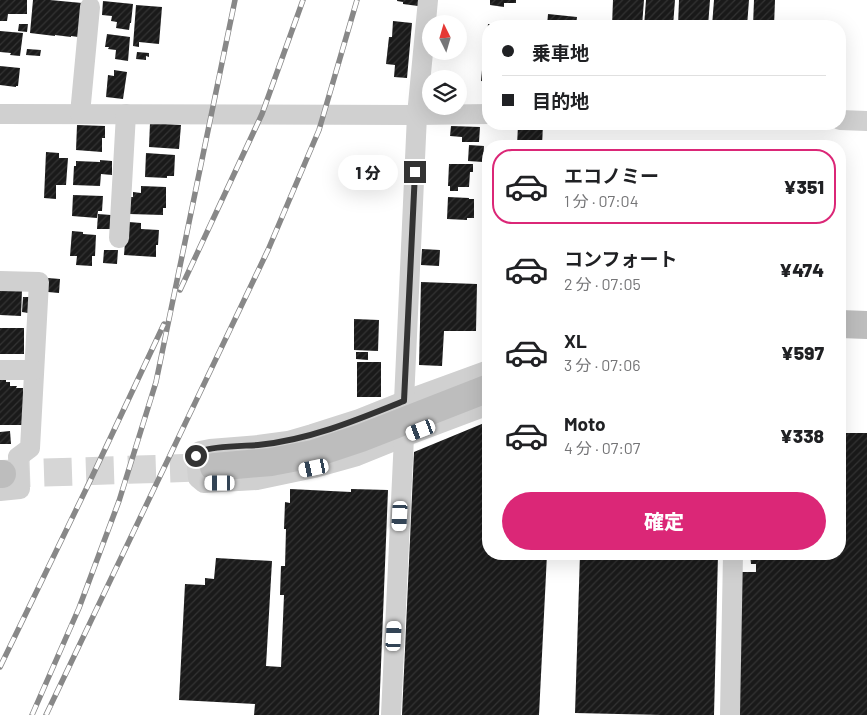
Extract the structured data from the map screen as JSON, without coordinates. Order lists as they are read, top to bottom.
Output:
{
  "north": "top",
  "page": {
    "banner": ["乗車地", "目的地"],
    "list": [
      {
        "name": "エコノミー",
        "note": "1 分 · 07:04",
        "value": "¥351"
      },
      {
        "name": "コンフォート",
        "note": "2 分 · 07:05",
        "value": "¥474"
      },
      {
        "name": "XL",
        "note": "3 分 · 07:06",
        "value": "¥597"
      },
      {
        "name": "Moto",
        "note": "4 分 · 07:07",
        "value": "¥338"
      }
    ],
    "bubble": "1 分",
    "buttons": "確定"
  }
}
